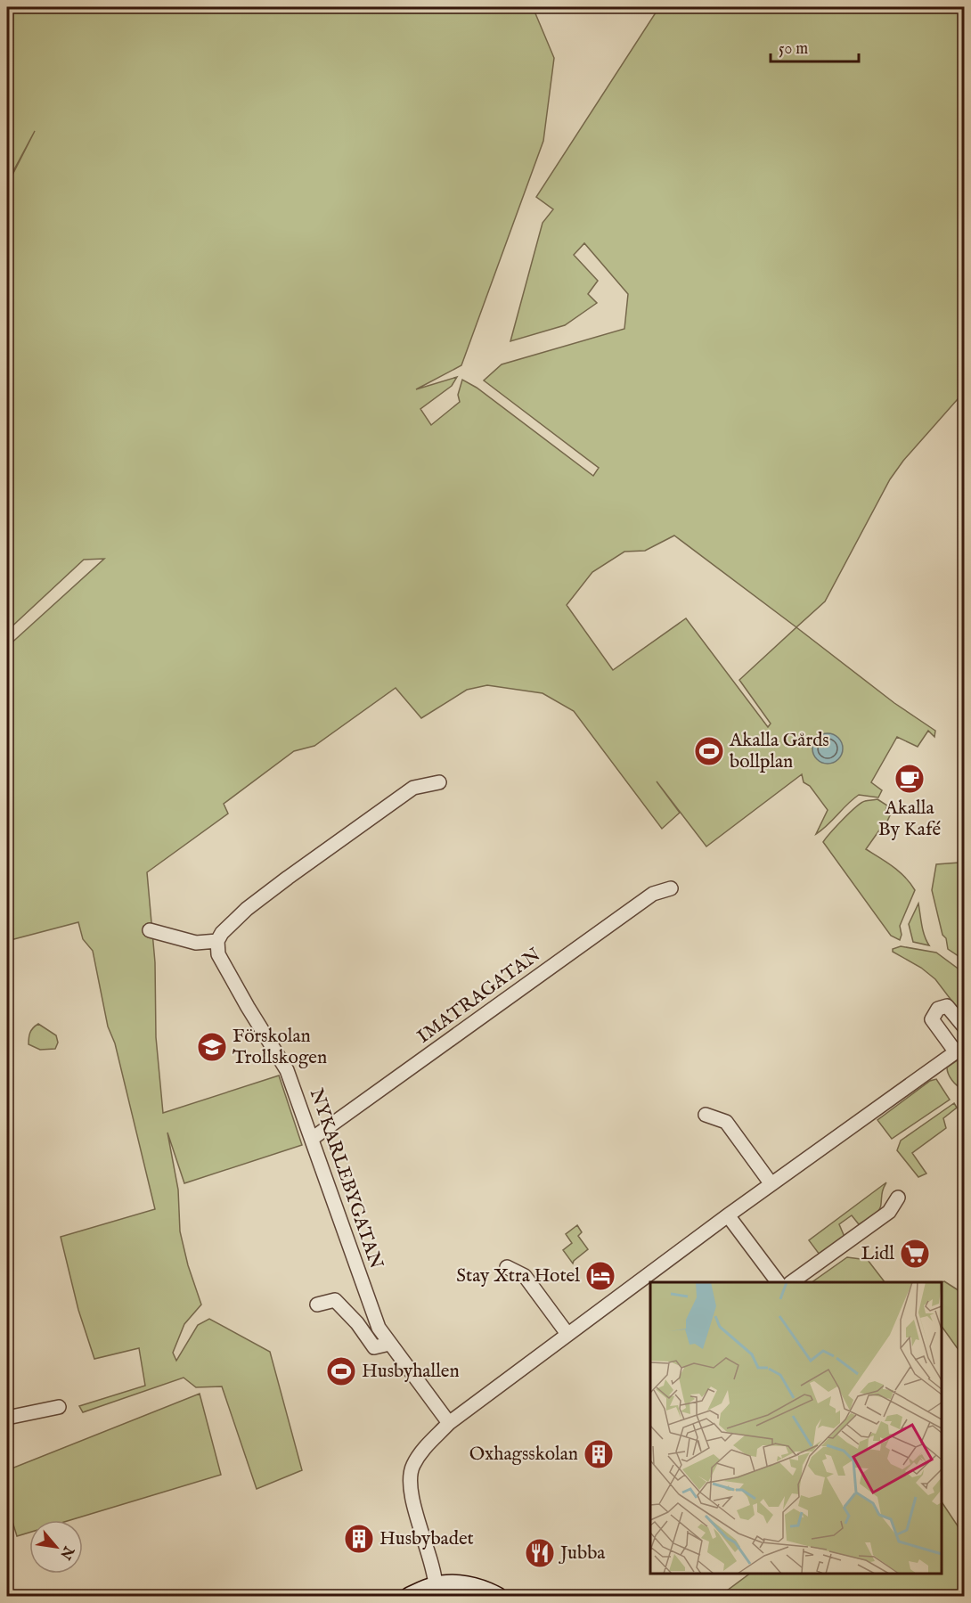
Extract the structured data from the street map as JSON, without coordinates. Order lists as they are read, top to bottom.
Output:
{
  "streets": {
    "street": ["IMATRAGATAN", "NYKARLEBYGATAN"]
  },
  "crossings": [
    ["IMATRAGATAN", "NYKARLEBYGATAN"]
  ],
  "places": {
    "sports": ["Akalla Gårds bollplan", "Husbyhallen"],
    "cafe": ["Akalla By Kafé"],
    "school or university": ["Förskolan Trollskogen"],
    "supermarket": ["Lidl"],
    "hotel": ["Stay Xtra Hotel"],
    "building": ["Oxhagsskolan", "Husbybadet"],
    "restaurant": ["Jubba"]
  },
  "scale_bar": "50 m",
  "north": "bottom right"
}
